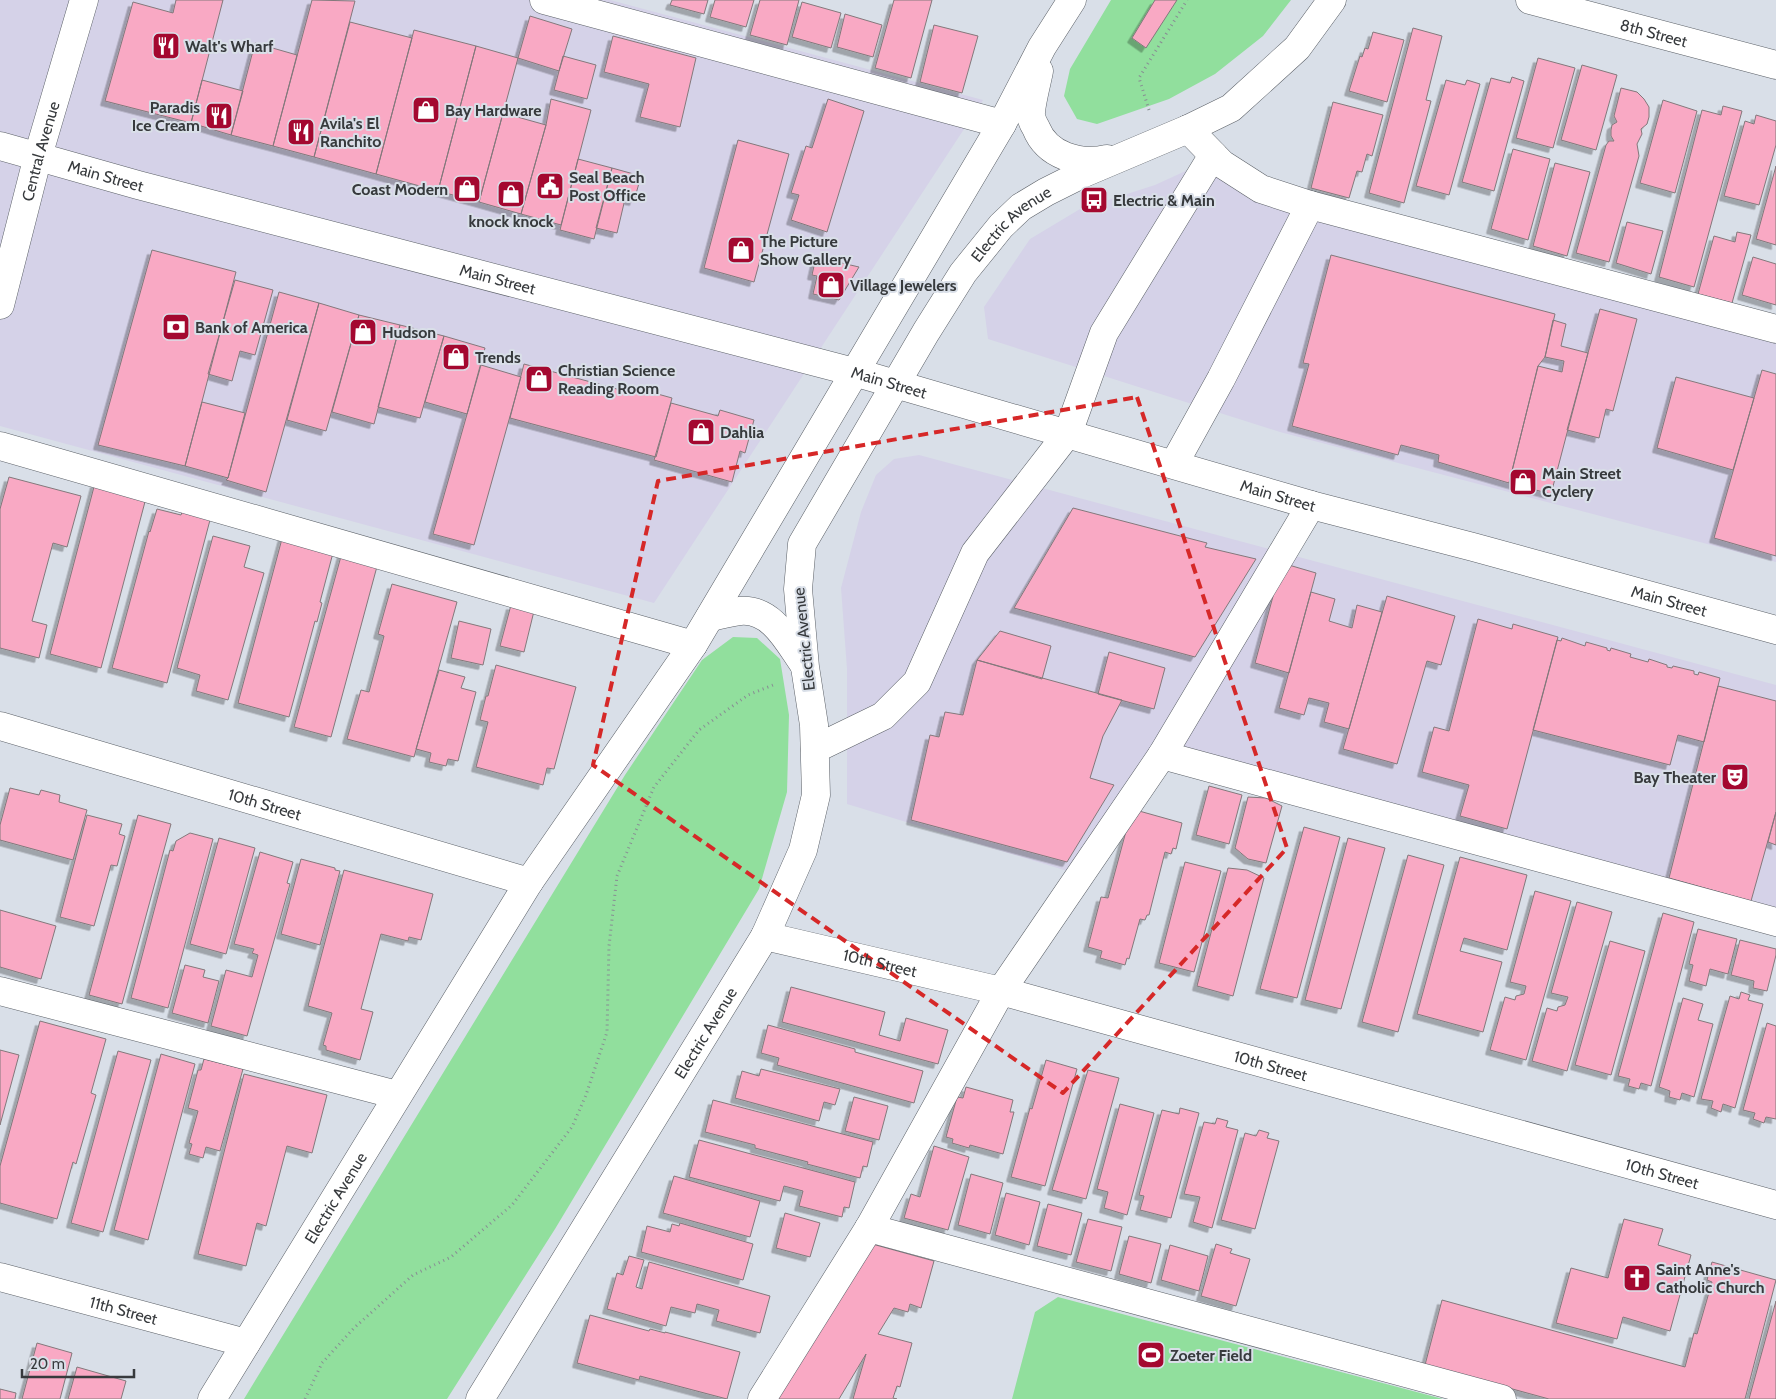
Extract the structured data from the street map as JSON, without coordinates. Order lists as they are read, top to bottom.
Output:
{
  "streets": {
    "main road": [
      "8th Street",
      "Central Avenue",
      "Main Street",
      "Electric Avenue",
      "10th Street",
      "11th Street"
    ]
  },
  "crossings": [
    ["Central Avenue", "Main Street"],
    ["Main Street", "Electric Avenue"],
    ["Electric Avenue", "10th Street"],
    ["Electric Avenue", "11th Street"]
  ],
  "places": {
    "restaurant": ["Walt's Wharf", "Paradis Ice Cream", "Avila's El Ranchito"],
    "shop": [
      "Bay Hardware",
      "Coast Modern",
      "knock knock",
      "The Picture Show Gallery",
      "Village Jewelers",
      "Hudson",
      "Trends",
      "Christian Science Reading Room",
      "Dahlia",
      "Main Street Cyclery"
    ],
    "public building": ["Seal Beach Post Office"],
    "bus stop": ["Electric & Main"],
    "bank": ["Bank of America"],
    "theatre": ["Bay Theater"],
    "church": ["Saint Anne's Catholic Church"],
    "sports": ["Zoeter Field"]
  },
  "scale_bar": "20 m"
}
